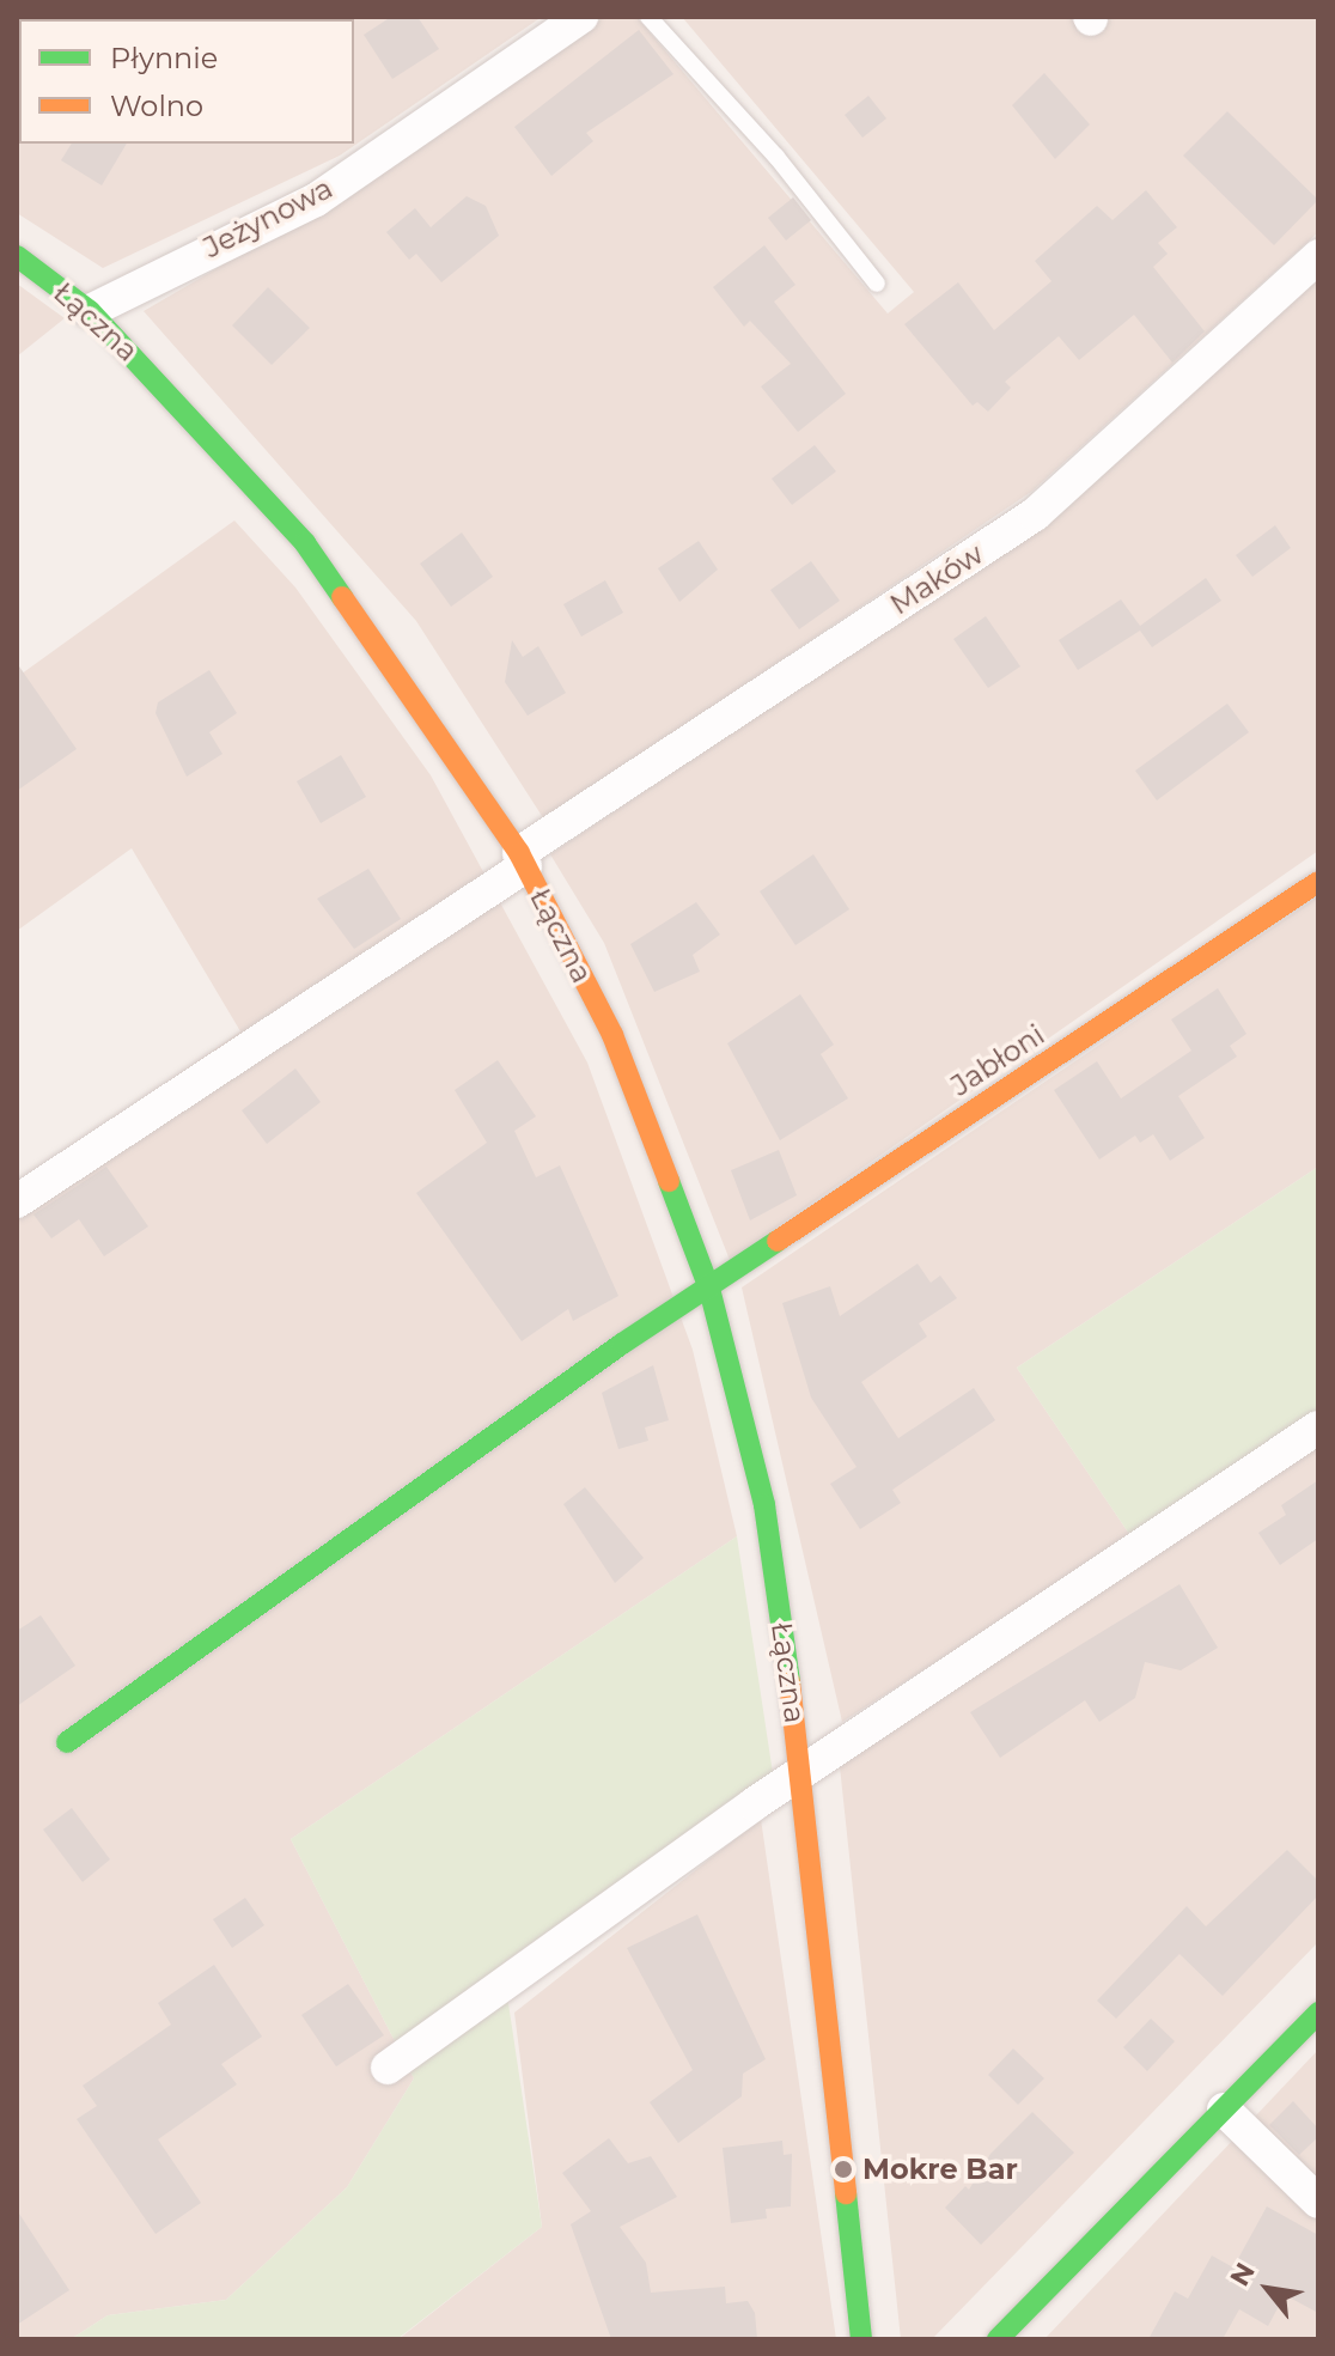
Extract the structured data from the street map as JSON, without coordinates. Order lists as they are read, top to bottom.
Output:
{
  "streets": {
    "street": [
      "Jeżynowa",
      "Łączna",
      "Maków",
      "Jabłoni"
    ]
  },
  "crossings": [
    ["Jeżynowa", "Łączna"],
    ["Łączna", "Maków"],
    ["Łączna", "Jabłoni"]
  ],
  "places": ["Mokre Bar"],
  "legend": ["Płynnie", "Wolno"],
  "north": "top left"
}
